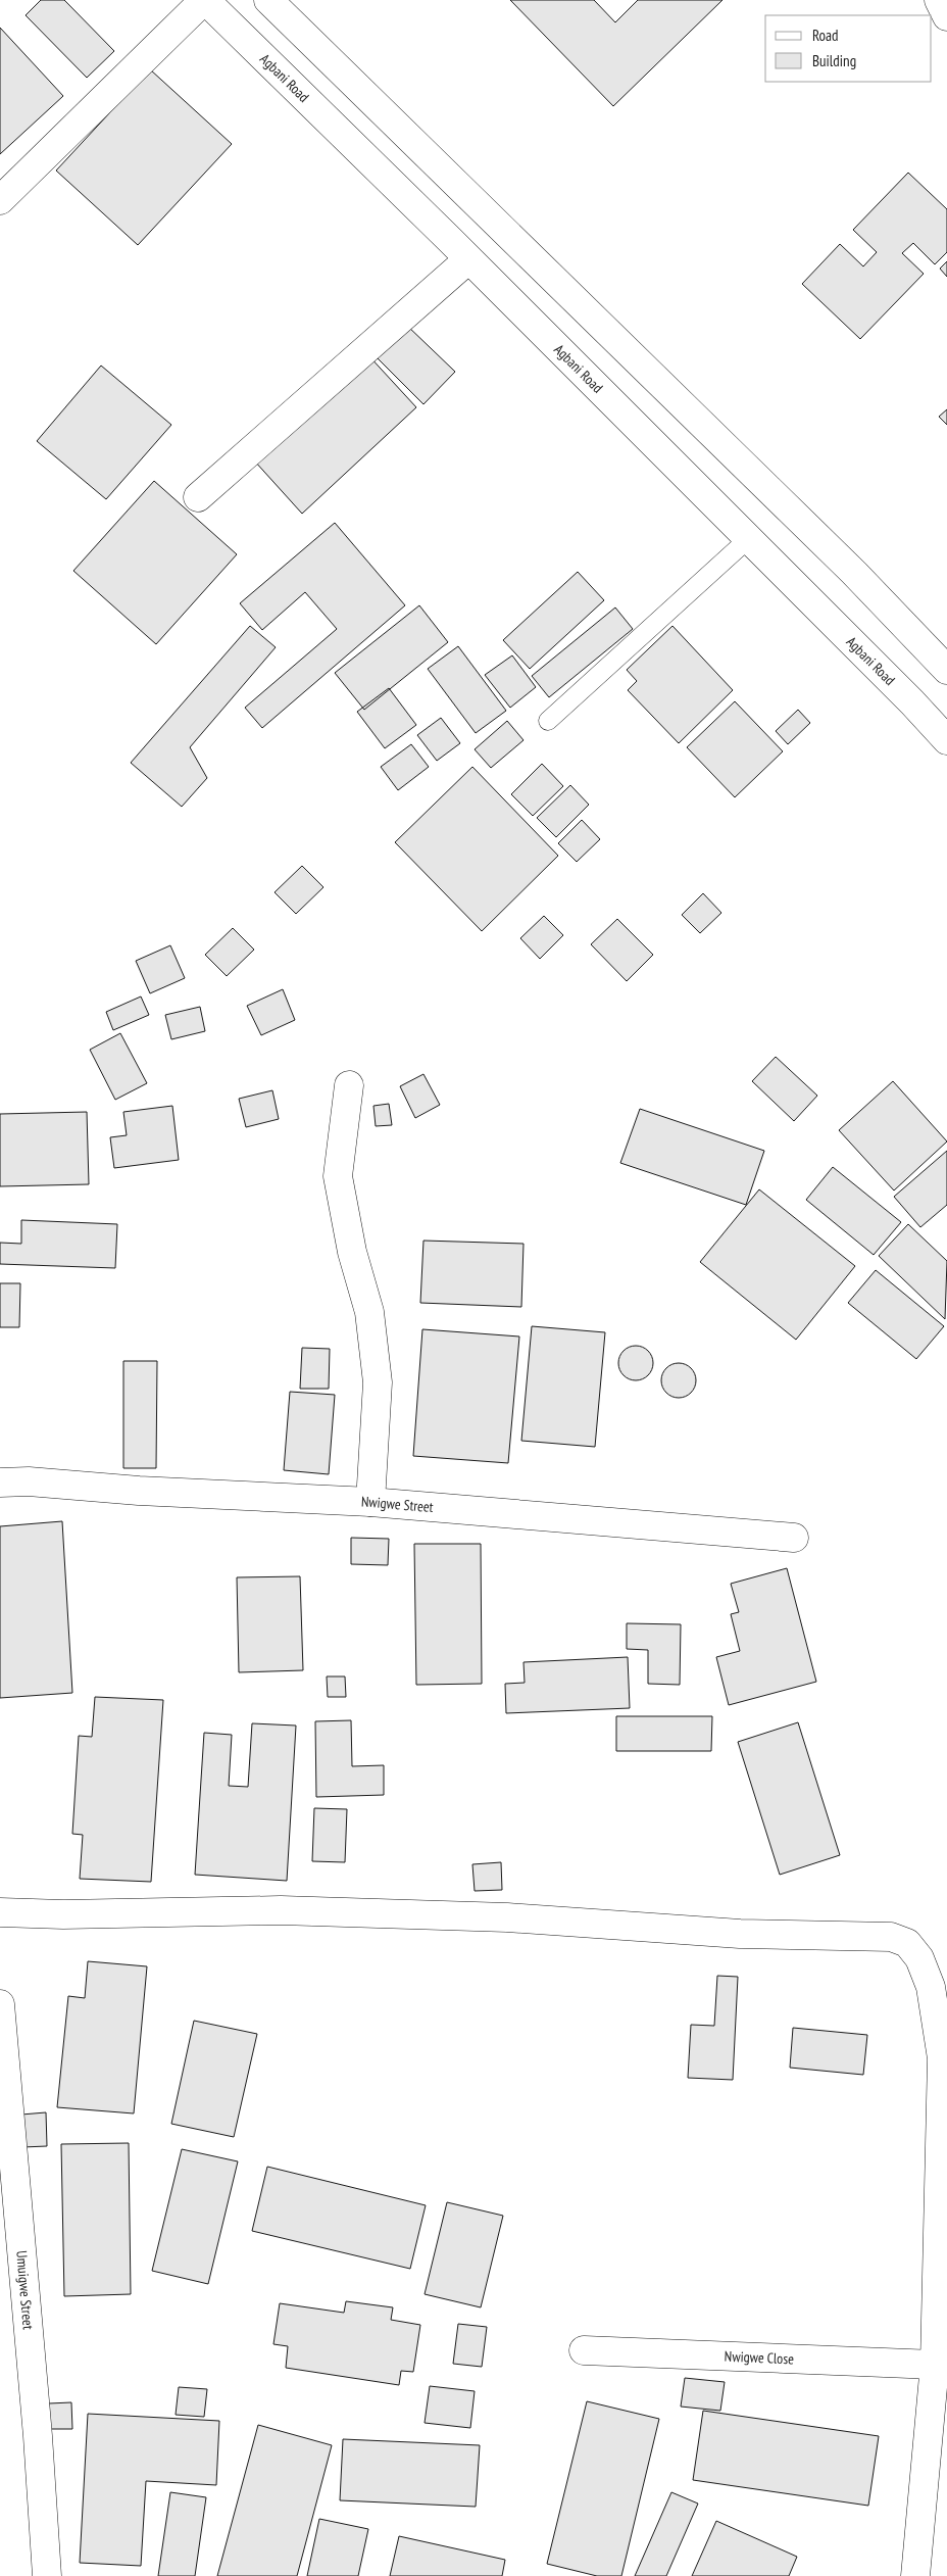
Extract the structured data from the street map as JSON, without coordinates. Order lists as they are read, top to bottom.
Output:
{
  "streets": {
    "street": [
      "Agbani Road",
      "Nwigwe Street",
      "Umuigwe Street",
      "Nwigwe Close"
    ]
  },
  "legend": ["Road", "Building"]
}
